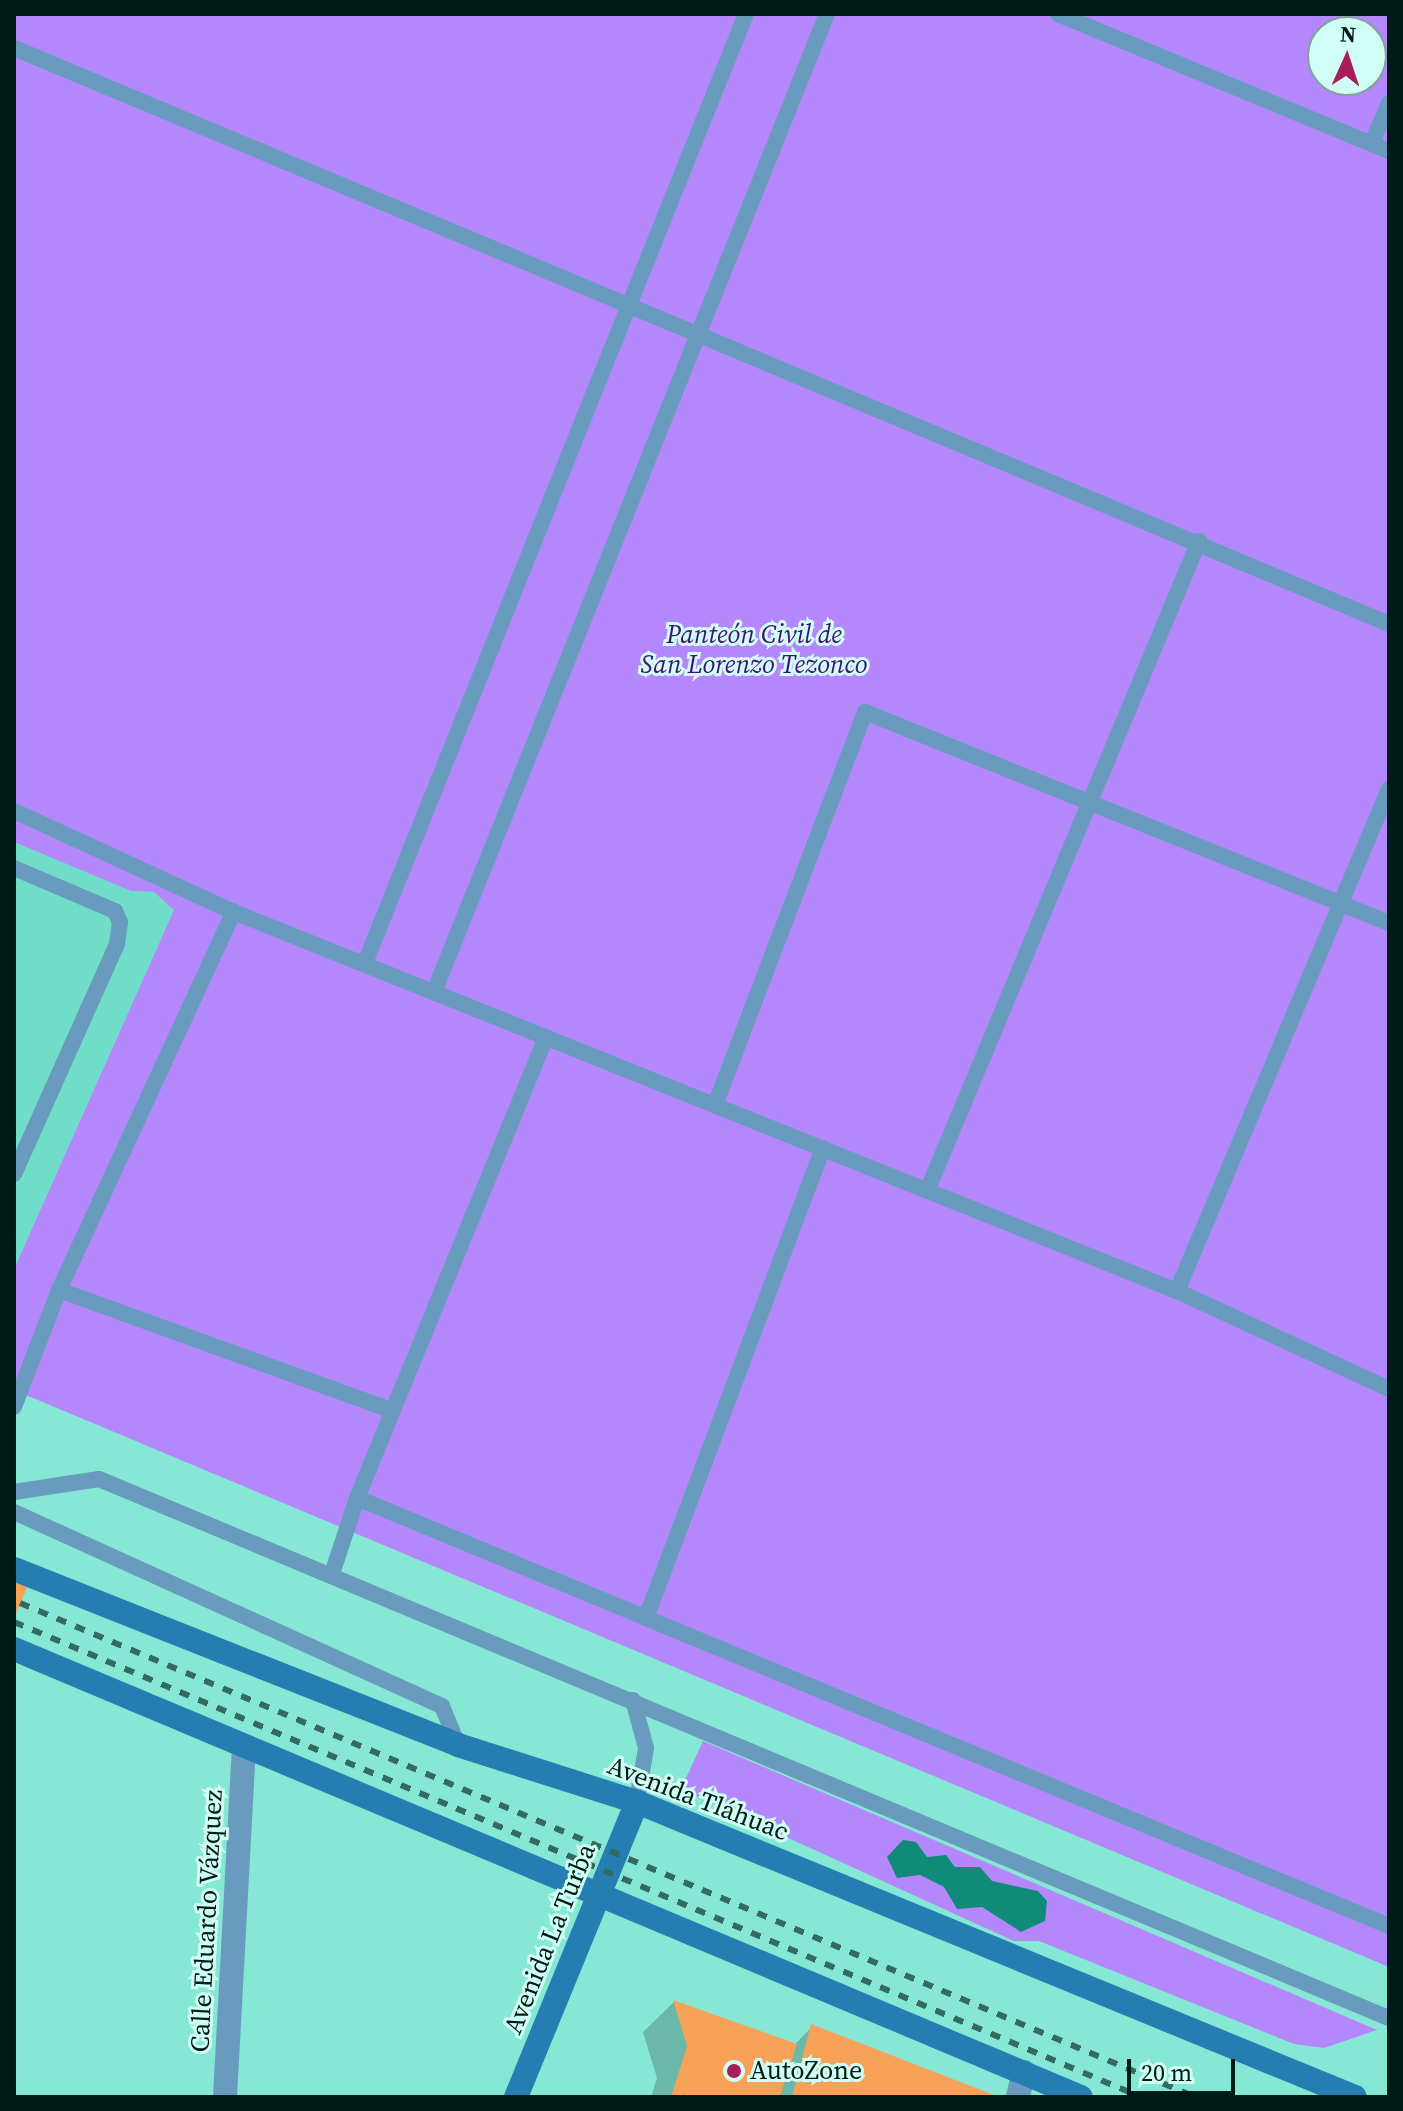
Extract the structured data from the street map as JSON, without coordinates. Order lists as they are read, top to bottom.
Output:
{
  "streets": {
    "main road": ["Avenida Tláhuac", "Avenida La Turba"],
    "street": ["Calle Eduardo Vázquez"]
  },
  "crossings": [
    ["Avenida Tláhuac", "Avenida La Turba"]
  ],
  "parks": ["Panteón Civil de San Lorenzo Tezonco"],
  "places": ["AutoZone"],
  "scale_bar": "20 m",
  "north": "top"
}
